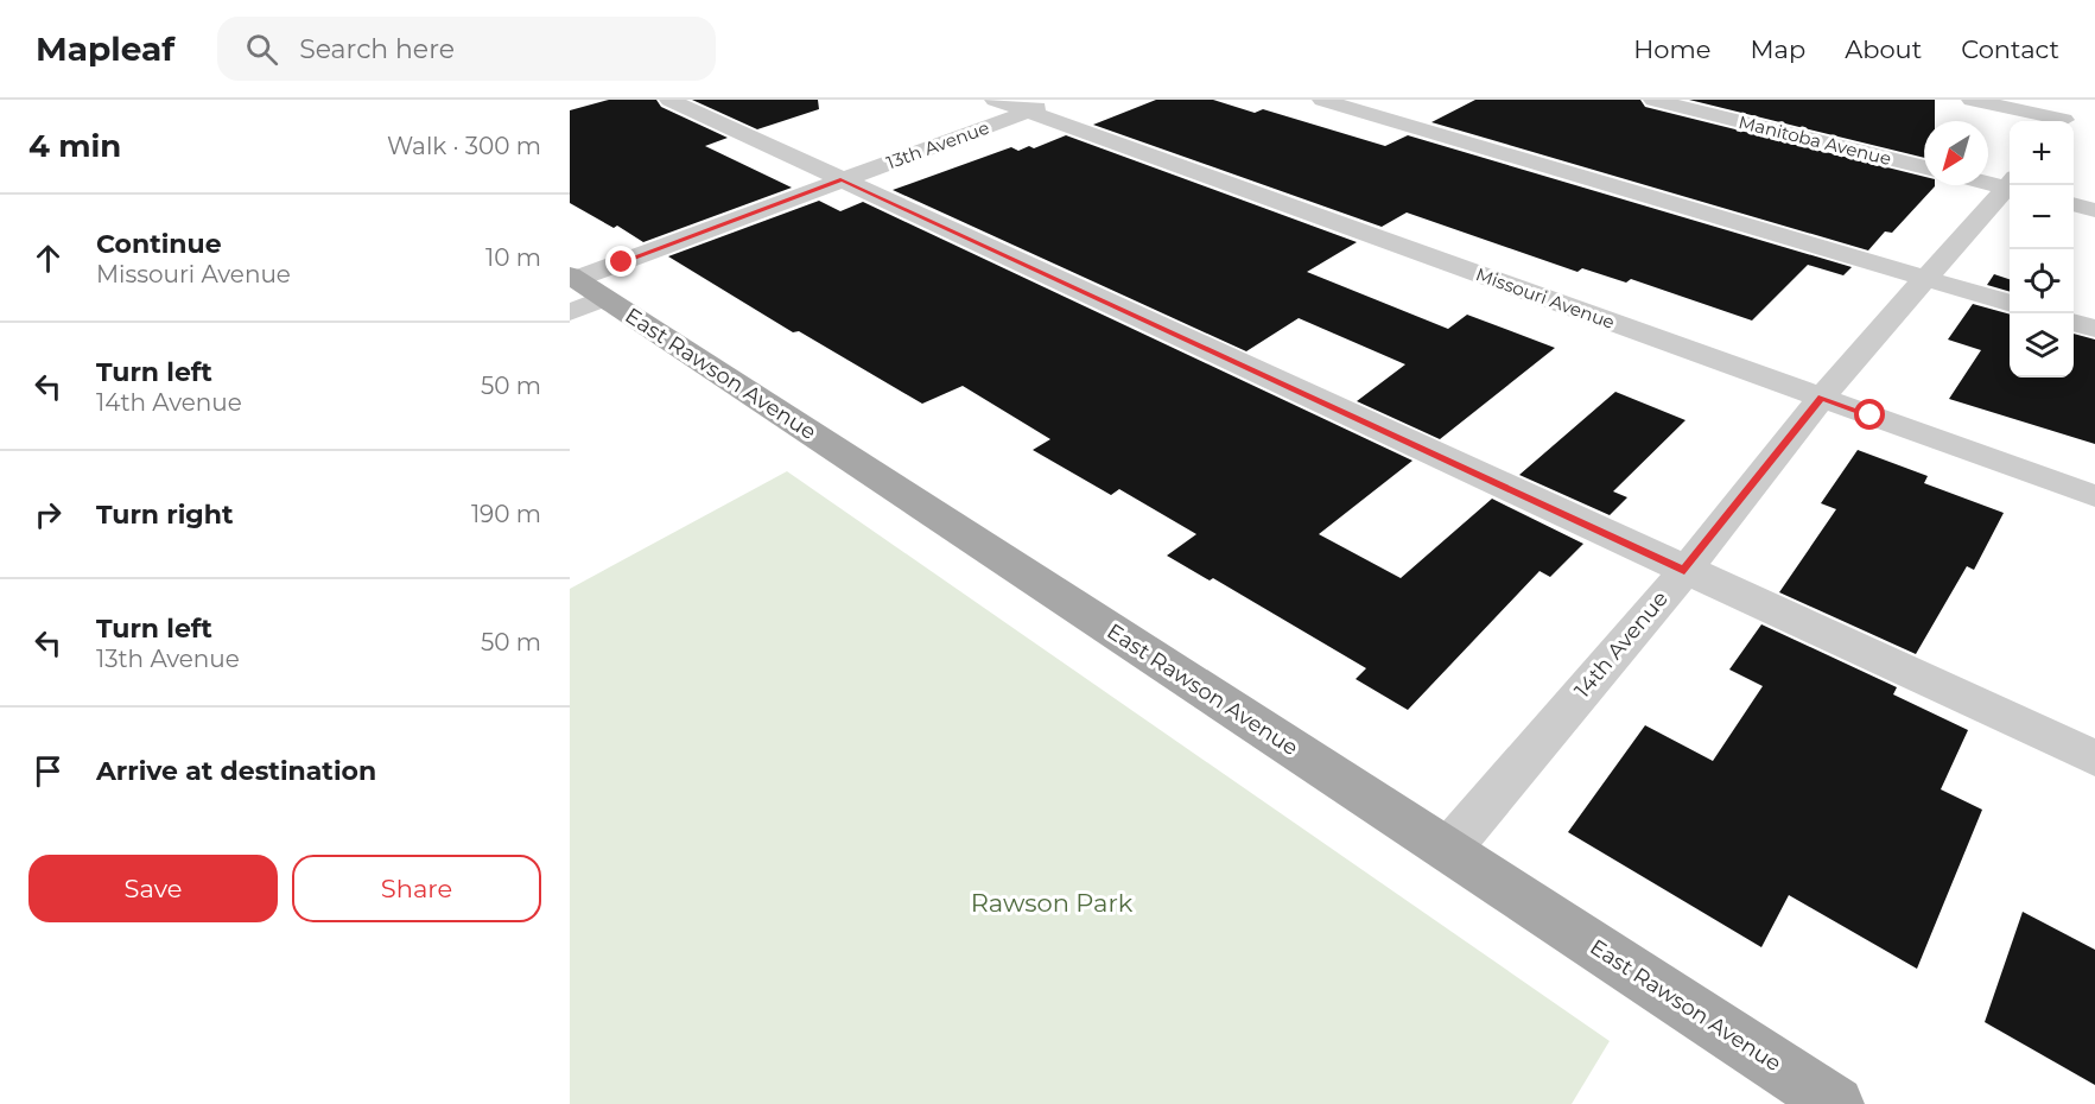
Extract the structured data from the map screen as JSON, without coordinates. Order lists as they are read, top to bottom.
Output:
{
  "streets": {
    "main road": ["East Rawson Avenue"],
    "street": [
      "Manitoba Avenue",
      "13th Avenue",
      "Missouri Avenue",
      "14th Avenue"
    ]
  },
  "crossings": [
    ["13th Avenue", "Missouri Avenue"],
    ["13th Avenue", "East Rawson Avenue"],
    ["Missouri Avenue", "14th Avenue"],
    ["East Rawson Avenue", "14th Avenue"]
  ],
  "parks": ["Rawson Park"],
  "north": "bottom left",
  "page": {
    "header": "Mapleaf",
    "search": "Search here",
    "nav": [
      "Home",
      "Map",
      "About",
      "Contact"
    ],
    "heading": ["4 min", "Walk · 300 m"],
    "map_buttons": ["+", "−"],
    "list": [
      ["Continue", "Missouri Avenue", "10 m"],
      ["Turn left", "14th Avenue", "50 m"],
      ["Turn right", "190 m"],
      ["Turn left", "13th Avenue", "50 m"],
      "Arrive at destination"
    ],
    "buttons": ["Save", "Share"]
  }
}
